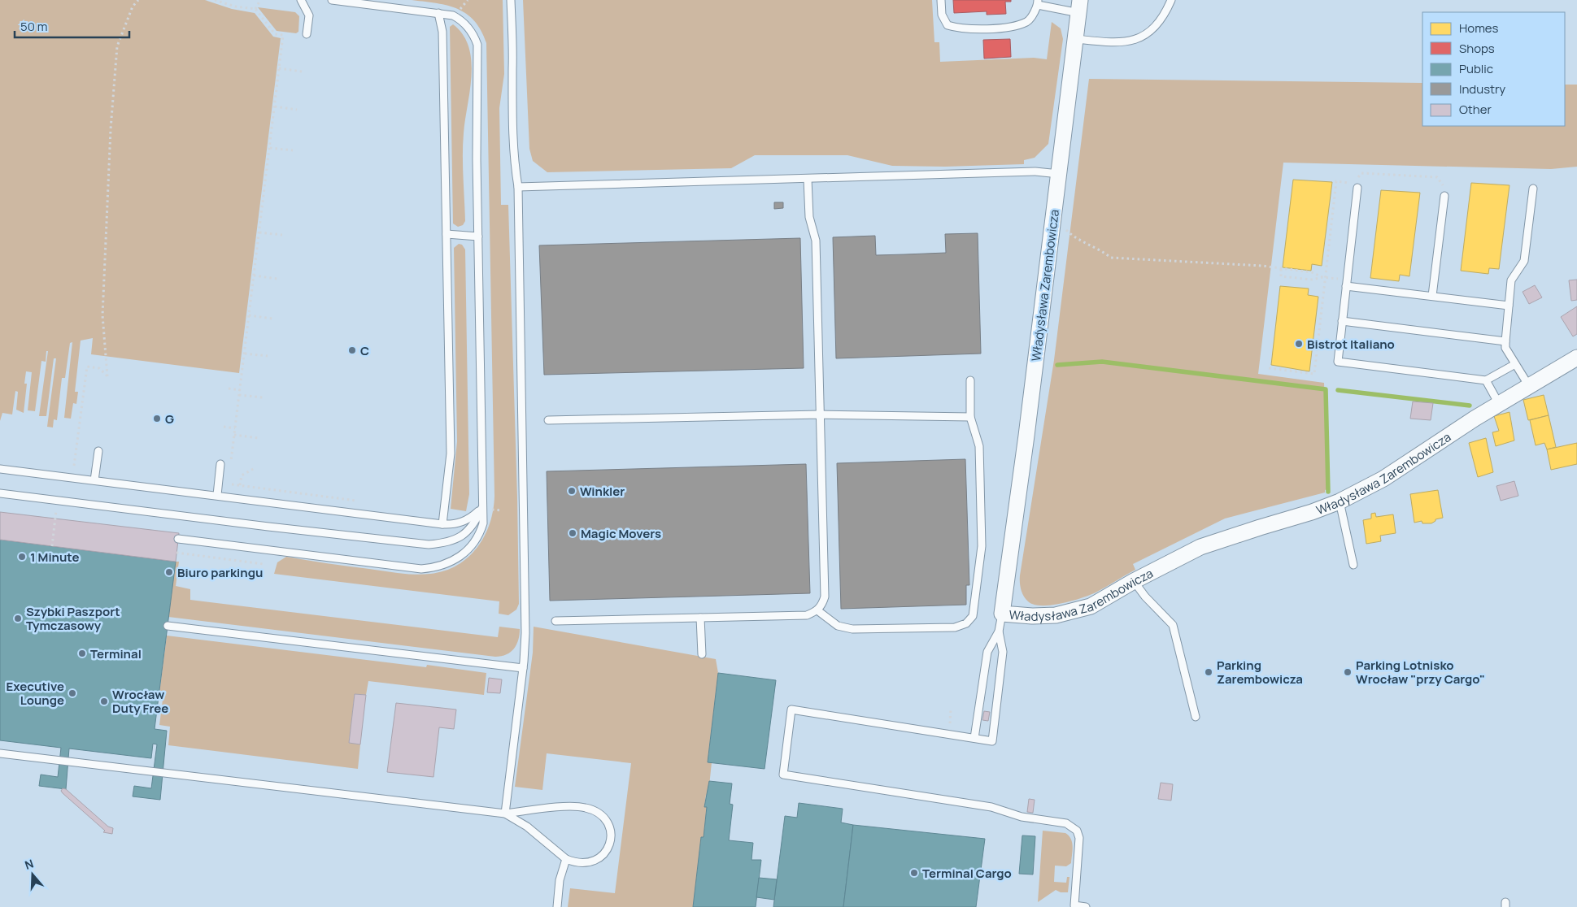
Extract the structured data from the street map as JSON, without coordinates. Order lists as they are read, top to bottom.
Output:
{
  "streets": {
    "street": ["Władysława Zarembowicza"]
  },
  "places": [
    "Bistrot Italiano",
    "C",
    "G",
    "Winkler",
    "Magic Movers",
    "1 Minute",
    "Biuro parkingu",
    "Szybki Paszport Tymczasowy",
    "Terminal",
    "Parking Zarembowicza",
    "Parking Lotnisko Wrocław \"przy Cargo\"",
    "Executive Lounge",
    "Wrocław Duty Free",
    "Terminal Cargo"
  ],
  "legend": [
    "Homes",
    "Shops",
    "Public",
    "Industry",
    "Other"
  ],
  "scale_bar": "50 m",
  "north": "top"
}
